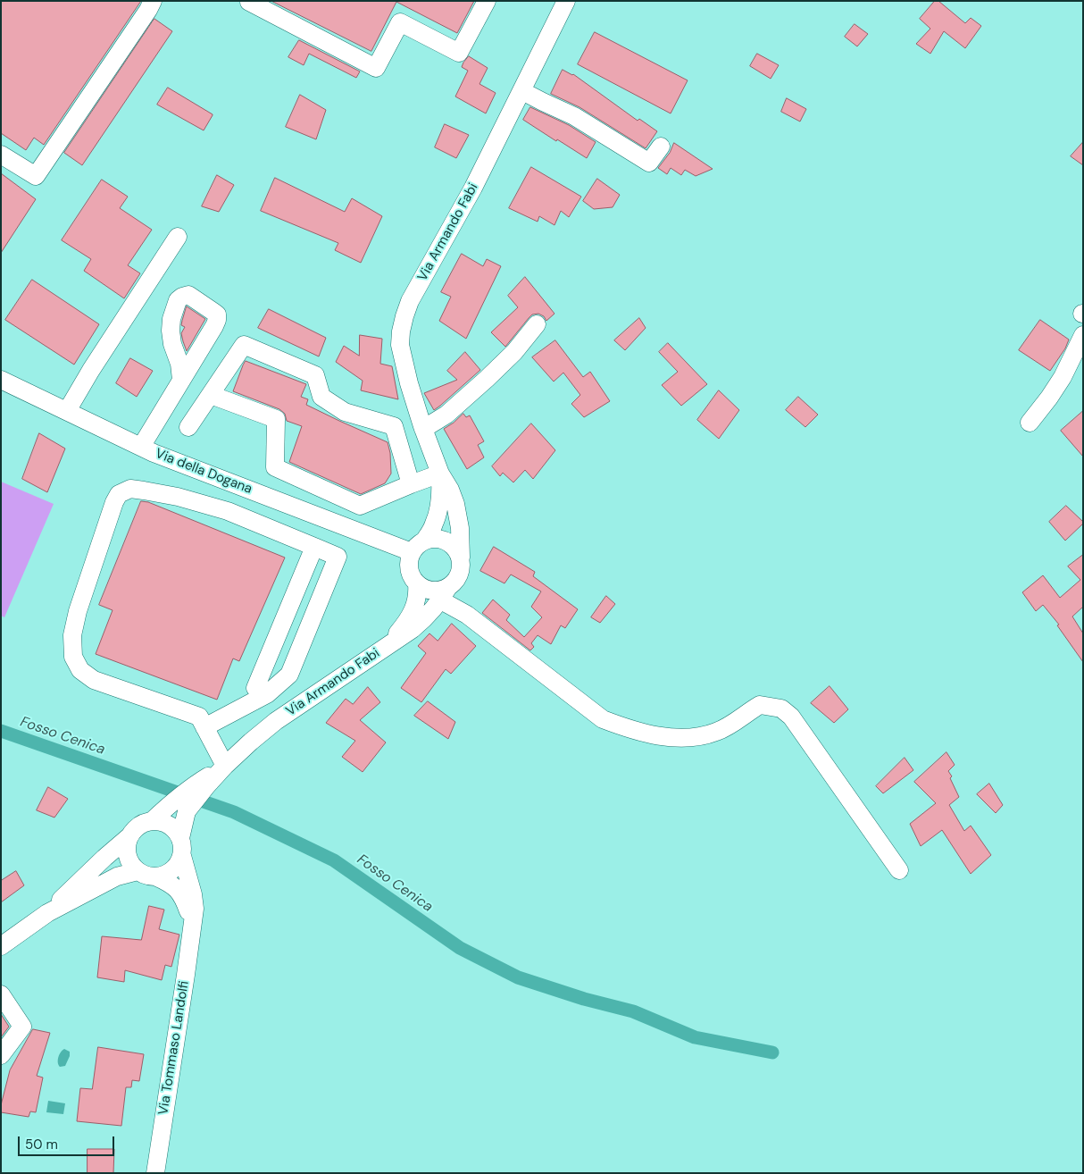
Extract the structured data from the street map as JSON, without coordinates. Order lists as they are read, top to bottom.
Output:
{
  "streets": {
    "street": ["Via Armando Fabi", "Via della Dogana", "Via Tommaso Landolfi"]
  },
  "crossings": [
    ["Via Armando Fabi", "Via della Dogana"],
    ["Via Armando Fabi", "Via Tommaso Landolfi"]
  ],
  "water": ["Fosso Cenica"],
  "scale_bar": "50 m"
}
